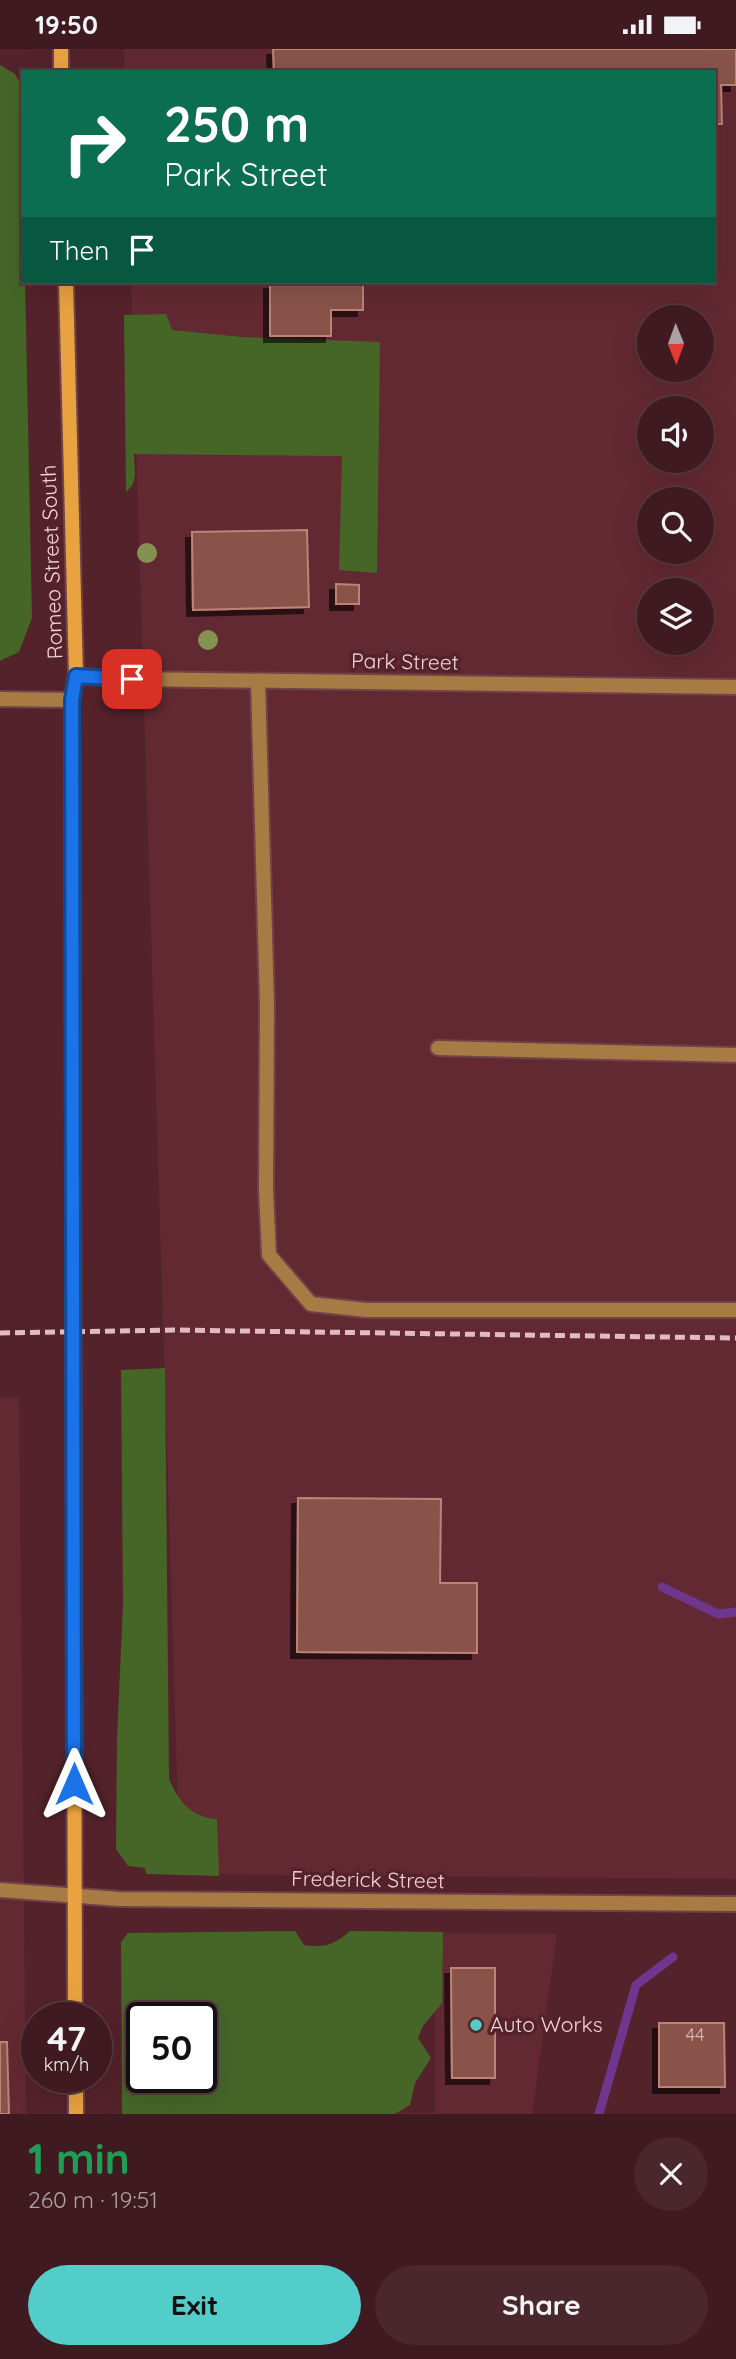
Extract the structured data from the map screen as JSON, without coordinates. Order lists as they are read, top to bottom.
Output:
{
  "streets": {
    "main road": ["Romeo Street South"],
    "street": ["Park Street", "Frederick Street"]
  },
  "crossings": [
    ["Romeo Street South", "Park Street"],
    ["Romeo Street South", "Frederick Street"]
  ],
  "places": ["Auto Works"],
  "house_numbers": ["44"],
  "north": "bottom",
  "page": {
    "status": "19:50",
    "turn": ["250 m", "Park Street"],
    "then": "Then",
    "speed": "47 km/h",
    "limit": "50",
    "heading": ["1 min", "260 m · 19:51"],
    "buttons": ["Exit", "Share"]
  }
}
